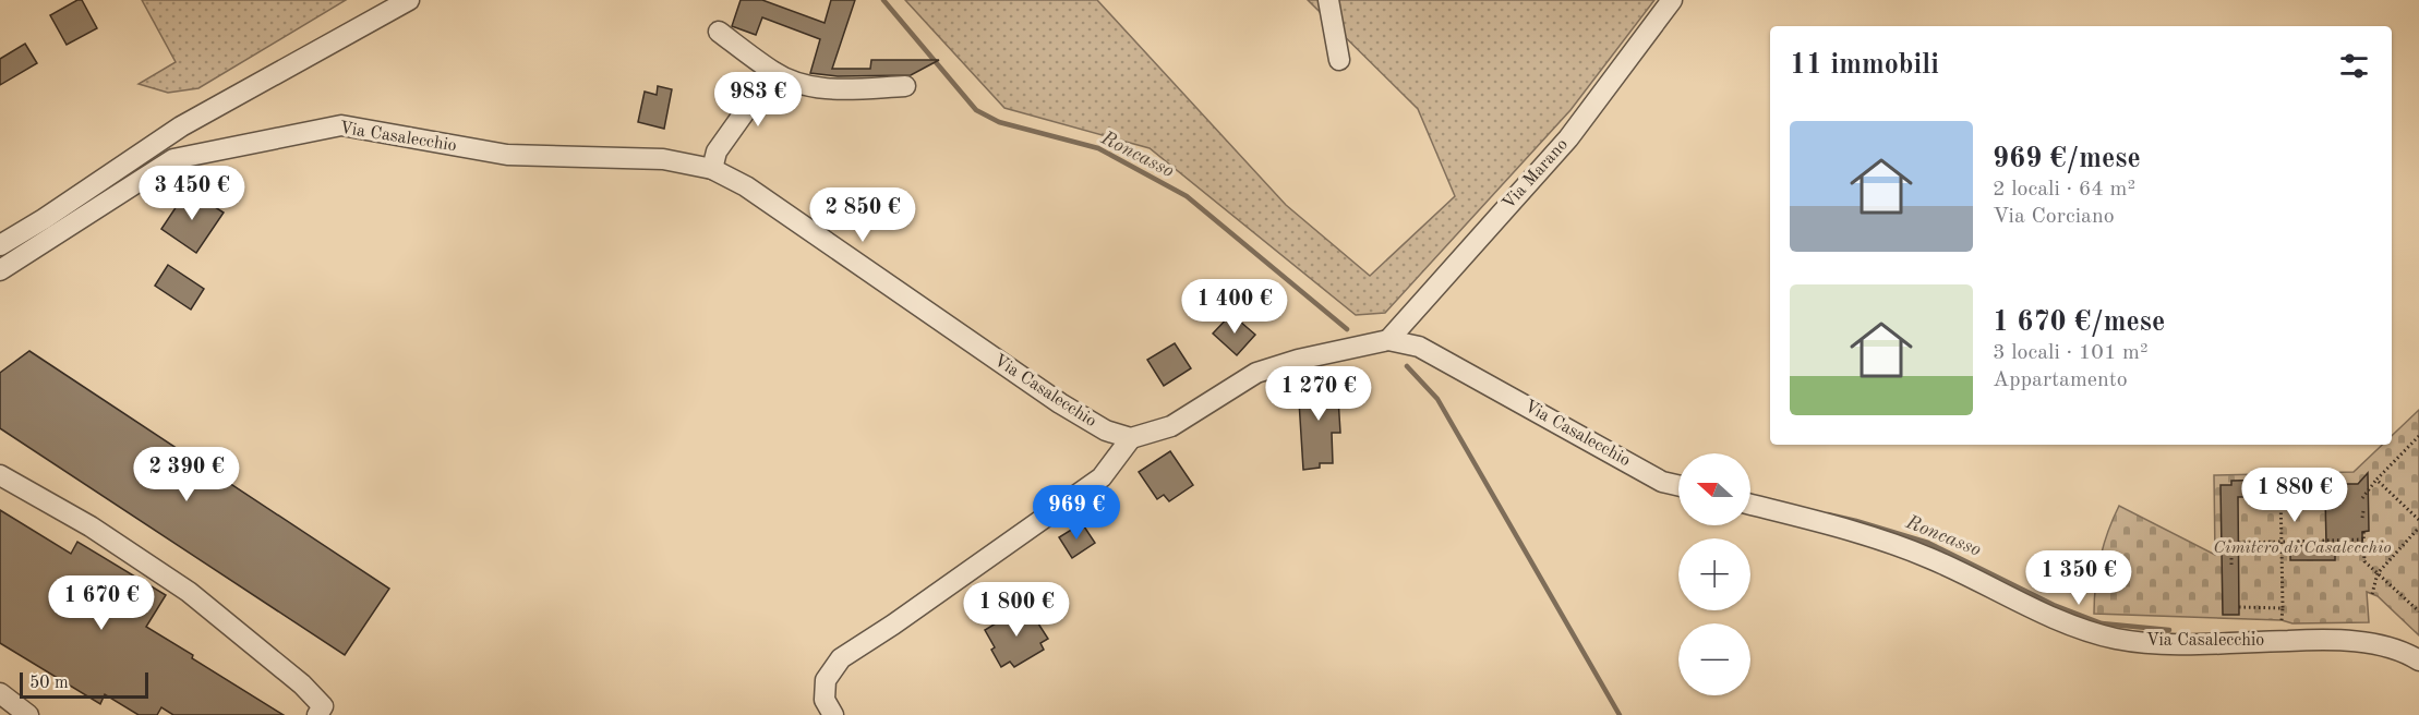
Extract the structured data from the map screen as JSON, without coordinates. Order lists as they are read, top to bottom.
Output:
{
  "streets": {
    "street": ["Via Casalecchio", "Via Marano"]
  },
  "crossings": [
    ["Via Casalecchio", "Via Marano"]
  ],
  "water": ["Roncasso"],
  "parks": ["Cimitero di Casalecchio"],
  "scale_bar": "50 m",
  "north": "left",
  "page": {
    "heading": "11 immobili",
    "price": [
      "983 €",
      "3 450 €",
      "2 850 €",
      "1 400 €",
      "1 270 €",
      "2 390 €",
      "1 880 €",
      "969 €",
      "1 350 €",
      "1 670 €",
      "1 800 €"
    ],
    "list": [
      {
        "name": "969 €/mese",
        "note": "2 locali · 64 m² · Via Corciano"
      },
      {
        "name": "1 670 €/mese",
        "note": "3 locali · 101 m² · Appartamento"
      }
    ],
    "map_buttons": ["+", "−"],
    "scale": "50 m"
  }
}
